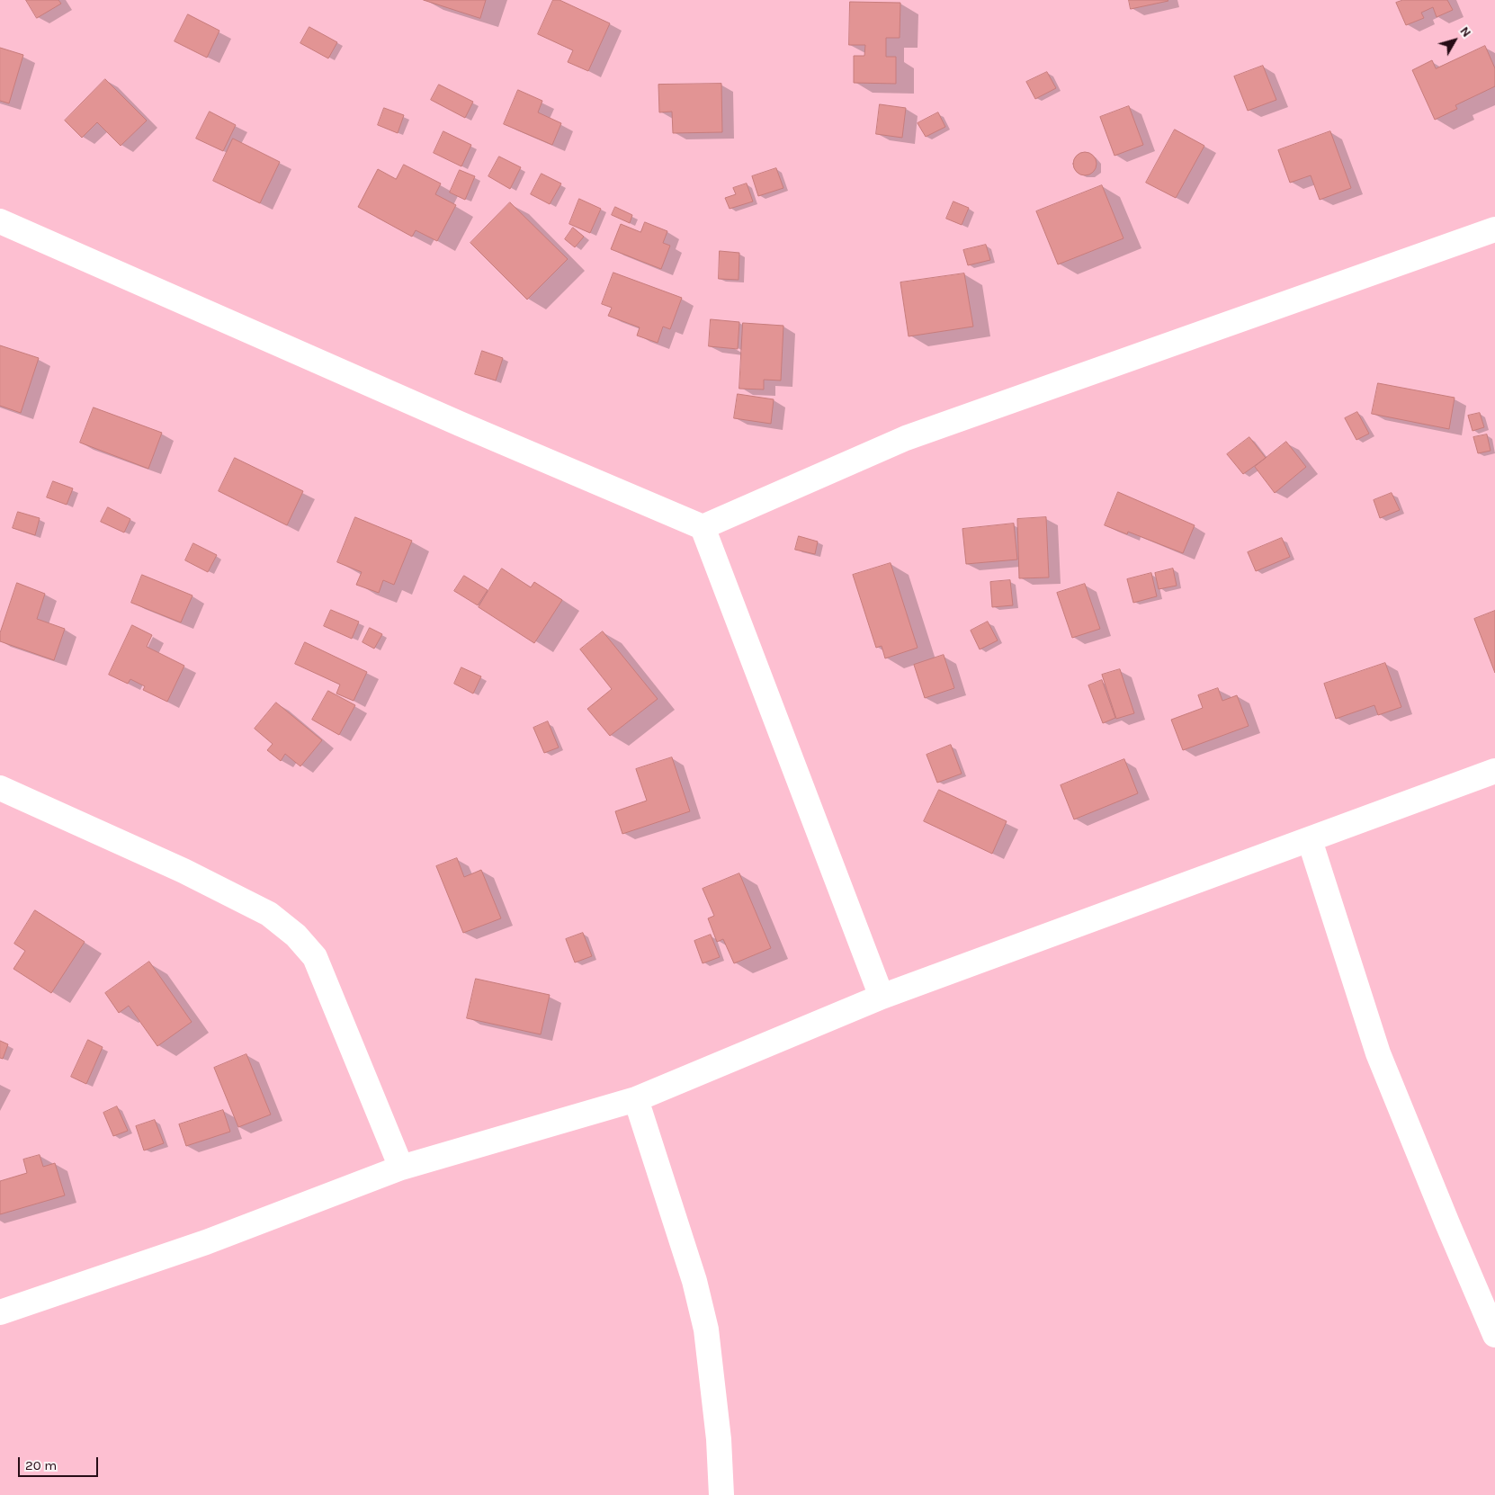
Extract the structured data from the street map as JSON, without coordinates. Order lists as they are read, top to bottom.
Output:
{
  "scale_bar": "20 m",
  "north": "top right"
}
